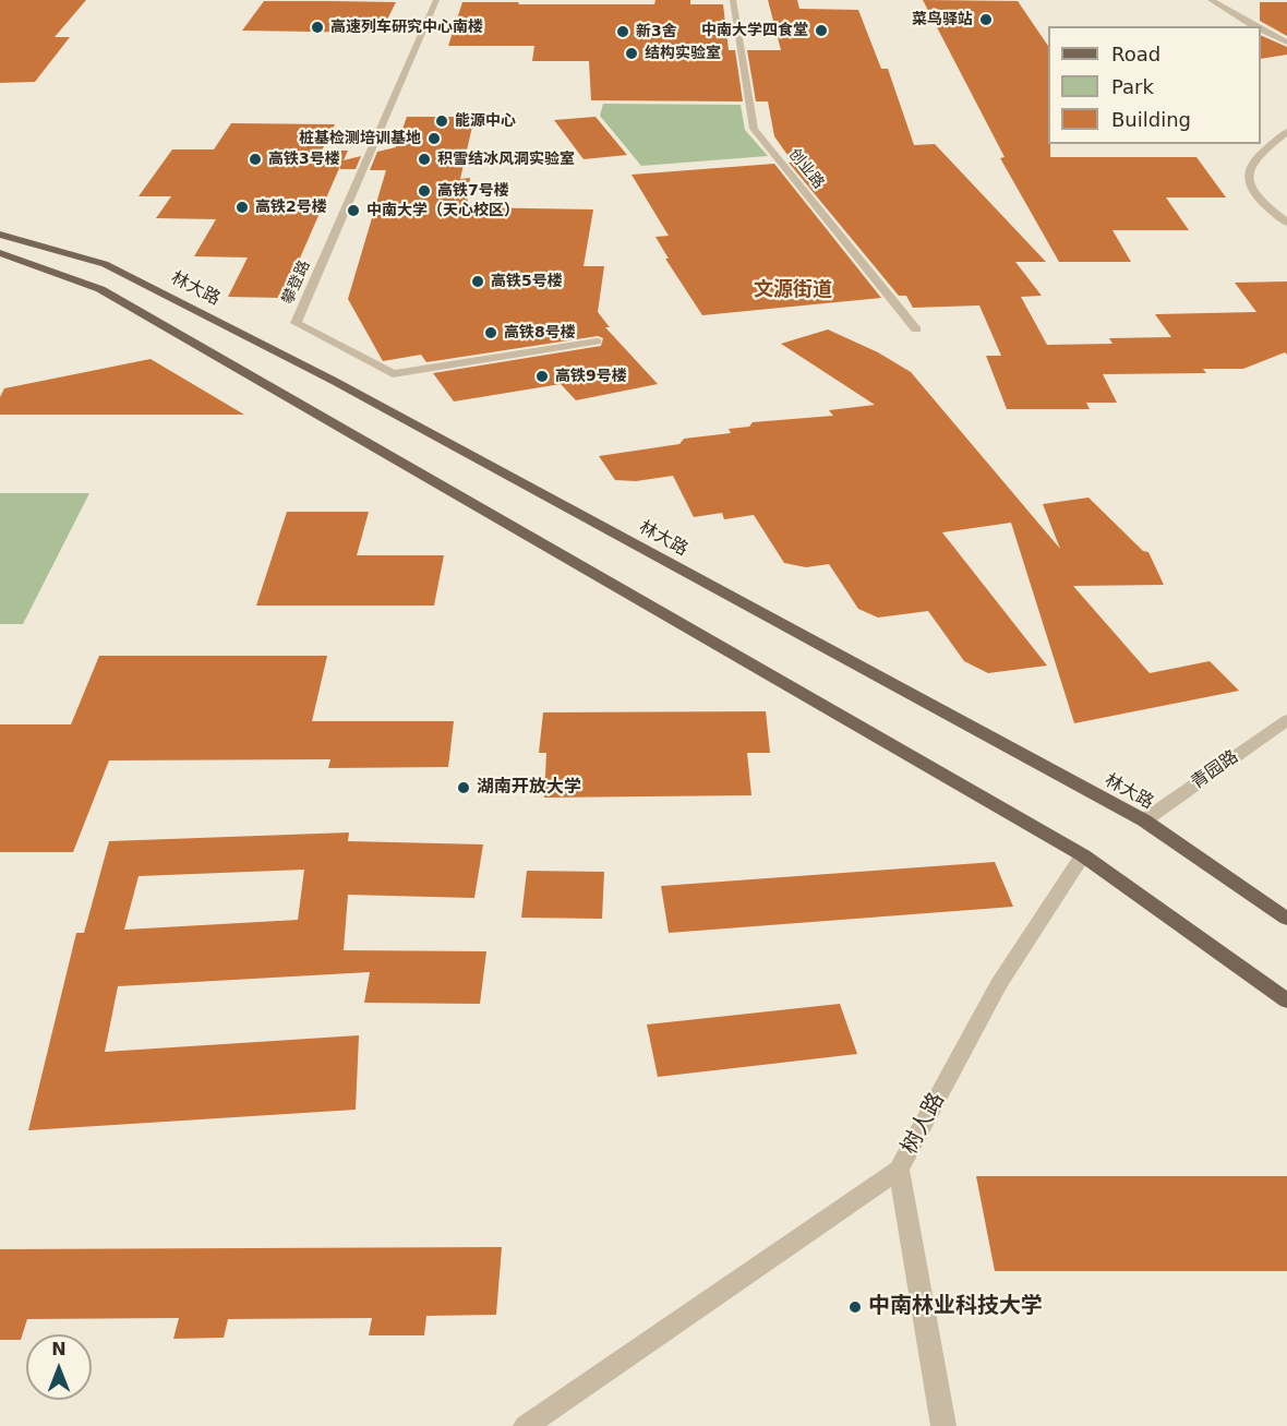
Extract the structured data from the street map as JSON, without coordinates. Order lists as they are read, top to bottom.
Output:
{
  "streets": {
    "main road": ["林大路"],
    "street": [
      "创业路",
      "攀登路",
      "青园路",
      "树人路"
    ]
  },
  "crossings": [
    ["林大路", "青园路"]
  ],
  "districts": ["文源街道"],
  "places": [
    "菜鸟驿站",
    "高速列车研究中心南楼",
    "中南大学四食堂",
    "新3舍",
    "结构实验室",
    "能源中心",
    "桩基检测培训基地",
    "高铁3号楼",
    "积雪结冰风洞实验室",
    "高铁7号楼",
    "高铁2号楼",
    "中南大学（天心校区）",
    "高铁5号楼",
    "高铁8号楼",
    "高铁9号楼",
    "湖南开放大学",
    "中南林业科技大学"
  ],
  "legend": ["Road", "Park", "Building"],
  "north": "top"
}
